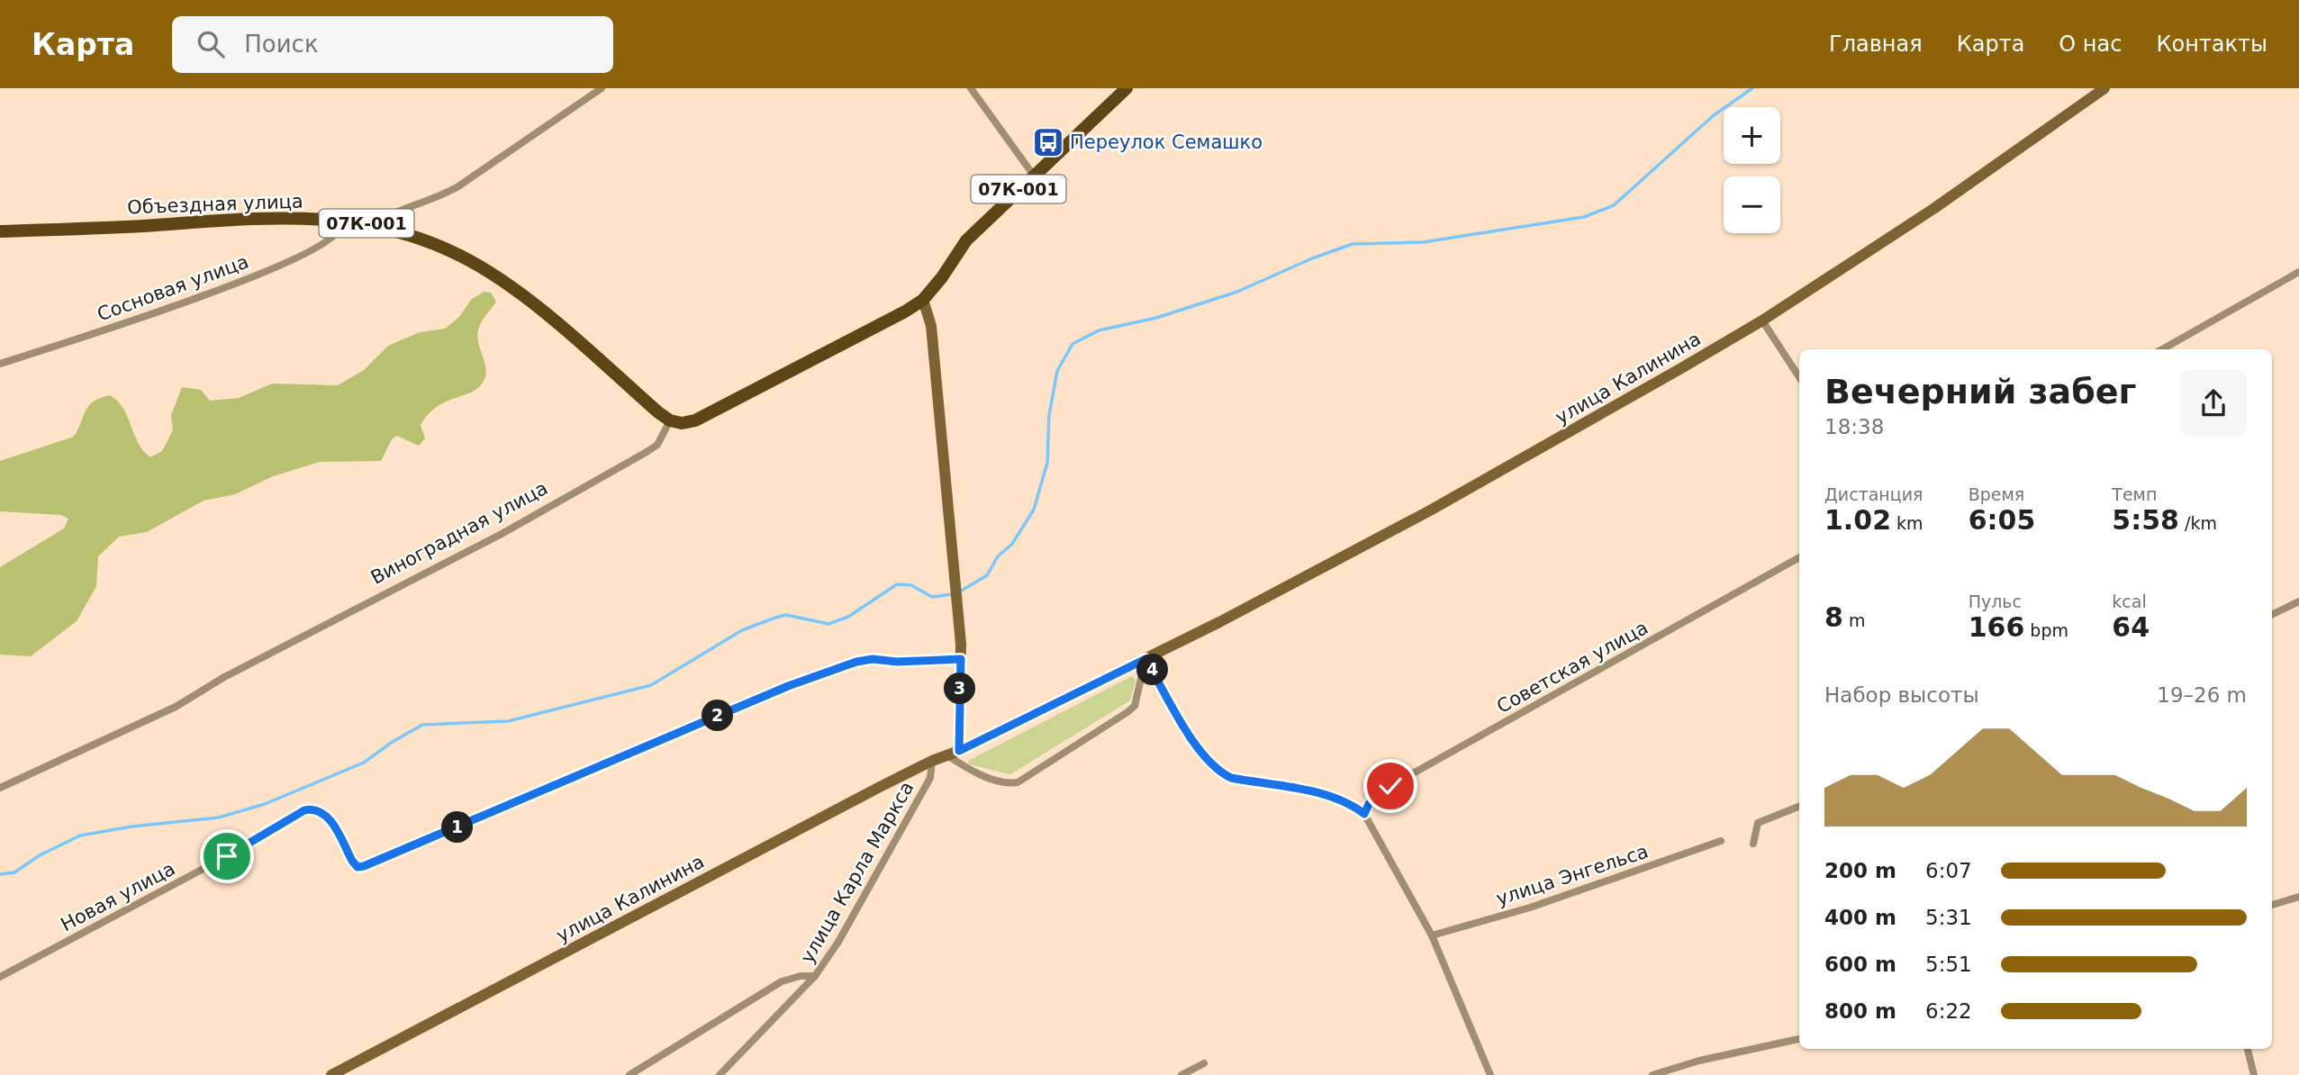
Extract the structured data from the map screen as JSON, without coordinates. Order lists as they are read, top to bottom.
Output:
{
  "streets": {
    "main road": ["07К-001", "Объездная улица"],
    "street": [
      "Сосновая улица",
      "улица Калинина",
      "Виноградная улица",
      "Советская улица",
      "улица Карла Маркса",
      "улица Энгельса",
      "Новая улица"
    ]
  },
  "crossings": [
    ["07К-001", "Объездная улица"],
    ["07К-001", "Виноградная улица"],
    ["Объездная улица", "Сосновая улица"],
    ["Объездная улица", "Виноградная улица"],
    ["улица Калинина", "улица Карла Маркса"]
  ],
  "places": {
    "bus stop": ["Переулок Семашко"]
  },
  "page": {
    "header": "Карта",
    "search": "Поиск",
    "nav": [
      "Главная",
      "Карта",
      "О нас",
      "Контакты"
    ],
    "map_buttons": ["+", "−"],
    "heading": ["Вечерний забег", "18:38"],
    "stats": [
      ["Дистанция", "1.02 km"],
      ["Время", "6:05"],
      ["Темп", "5:58 /km"],
      ["8 m"],
      ["Пульс", "166 bpm"],
      ["kcal", "64"]
    ],
    "pins": [
      "4",
      "3",
      "2",
      "1"
    ],
    "chart": ["Набор высоты", "19–26 m"],
    "list": [
      {
        "name": "200 m",
        "note": "6:07"
      },
      {
        "name": "400 m",
        "note": "5:31"
      },
      {
        "name": "600 m",
        "note": "5:51"
      },
      {
        "name": "800 m",
        "note": "6:22"
      }
    ]
  }
}
